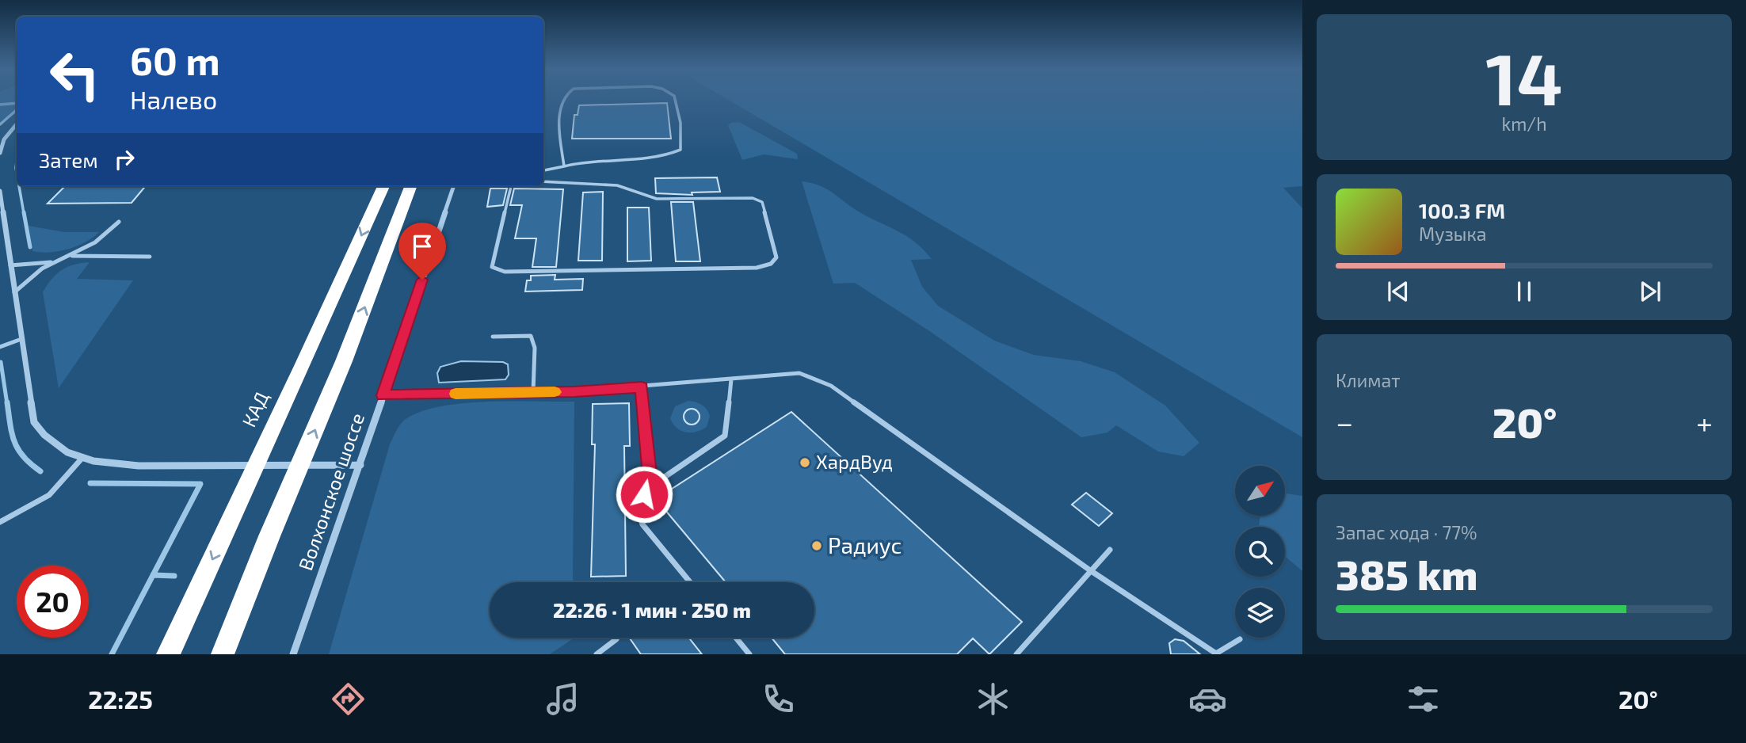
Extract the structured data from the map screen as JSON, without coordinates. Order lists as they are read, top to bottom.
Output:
{
  "streets": {
    "highway": ["КАД"],
    "street": ["Волхонское шоссе"]
  },
  "places": ["ХардВуд", "Радиус"],
  "north": "top right",
  "page": {
    "tile": [
      ["14", "km/h"],
      "Климат",
      ["Запас хода · 77%", "385 km"]
    ],
    "turn": ["60 m", "Налево"],
    "then": "Затем",
    "song": ["100.3 FM", "Музыка"],
    "heat": ["−", "20°", "+"],
    "limit": "20",
    "trip": "22:26 · 1 мин · 250 m",
    "tabs": ["22:25", "20°"]
  }
}
